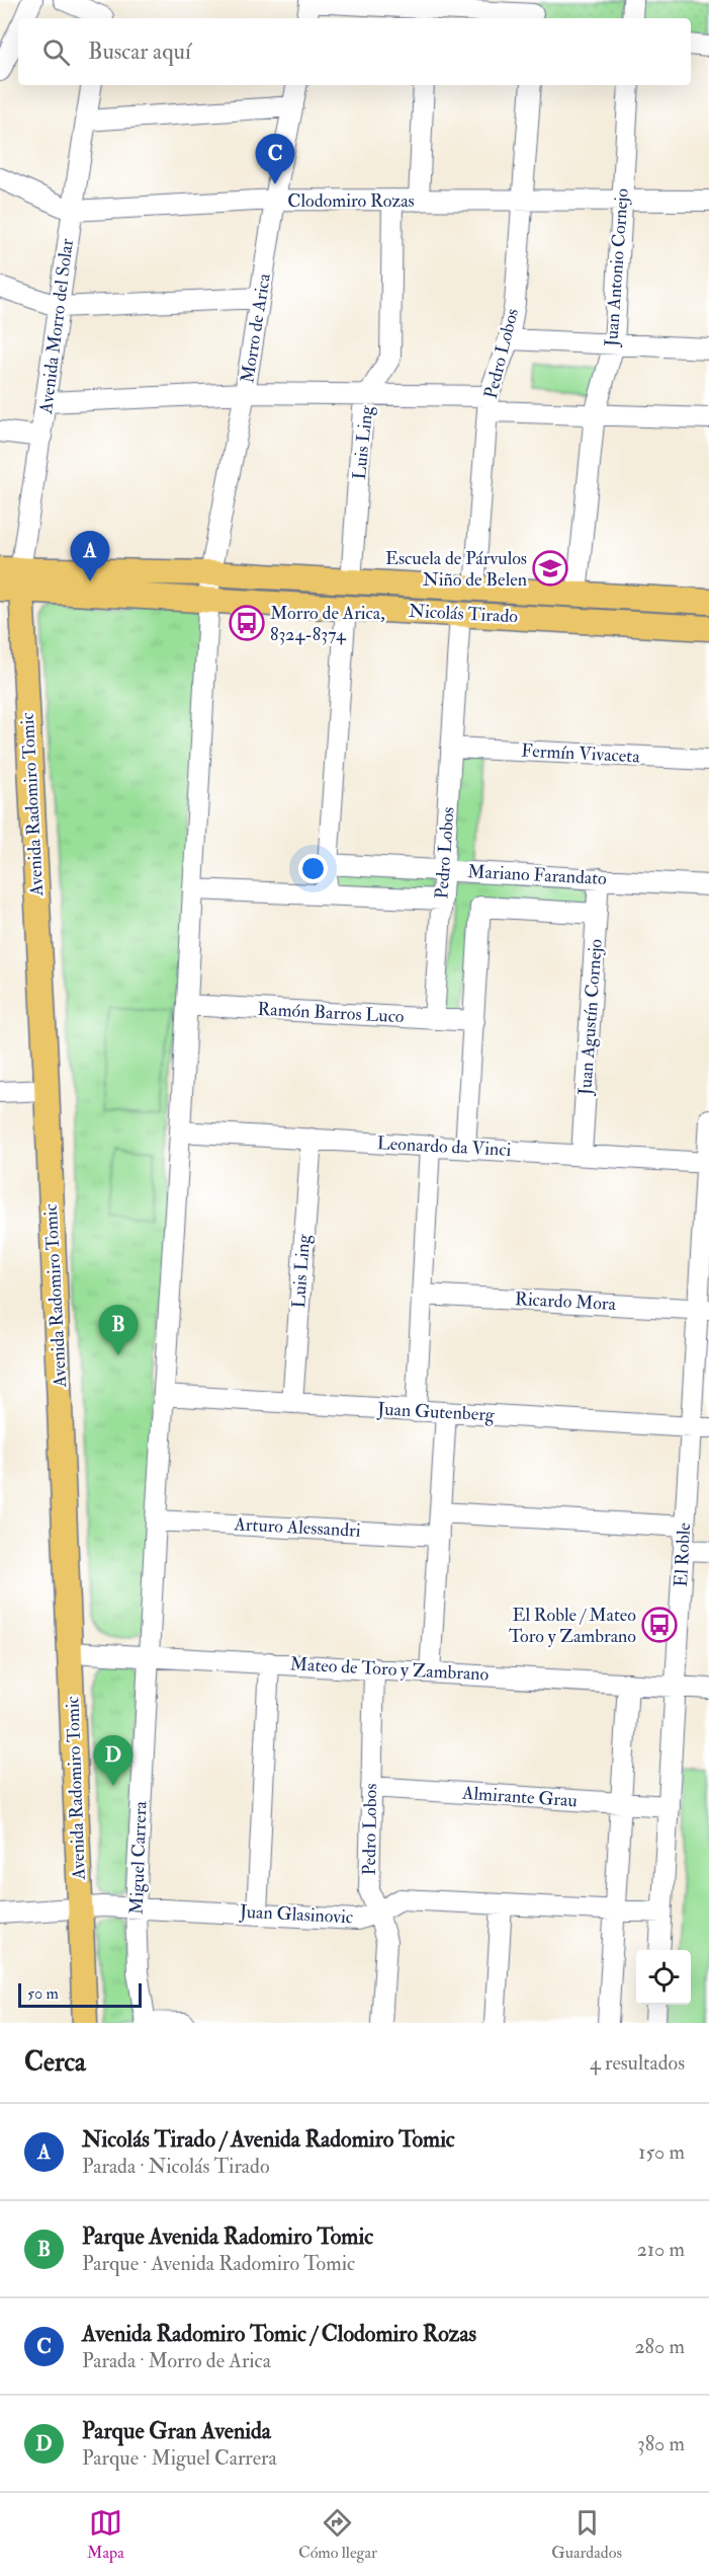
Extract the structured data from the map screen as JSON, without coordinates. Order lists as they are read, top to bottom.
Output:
{
  "streets": {
    "main road": ["Nicolás Tirado", "Avenida Radomiro Tomic"],
    "street": [
      "Clodomiro Rozas",
      "Juan Antonio Cornejo",
      "Avenida Morro del Solar",
      "Morro de Arica",
      "Pedro Lobos",
      "Luis Ling",
      "Fermín Vivaceta",
      "Mariano Farandato",
      "Ramón Barros Luco",
      "Juan Agustín Cornejo",
      "Leonardo da Vinci",
      "Ricardo Mora",
      "Juan Gutenberg",
      "Arturo Alessandri",
      "El Roble",
      "Mateo de Toro y Zambrano",
      "Almirante Grau",
      "Miguel Carrera",
      "Juan Glasinovic"
    ]
  },
  "crossings": [
    ["Clodomiro Rozas", "Juan Antonio Cornejo"],
    ["Clodomiro Rozas", "Avenida Morro del Solar"],
    ["Clodomiro Rozas", "Morro de Arica"],
    ["Clodomiro Rozas", "Pedro Lobos"],
    ["Clodomiro Rozas", "Luis Ling"],
    ["Juan Antonio Cornejo", "Nicolás Tirado"],
    ["Avenida Morro del Solar", "Nicolás Tirado"],
    ["Avenida Morro del Solar", "Avenida Radomiro Tomic"],
    ["Morro de Arica", "Nicolás Tirado"],
    ["Pedro Lobos", "Nicolás Tirado"],
    ["Pedro Lobos", "Fermín Vivaceta"],
    ["Pedro Lobos", "Mariano Farandato"],
    ["Pedro Lobos", "Ramón Barros Luco"],
    ["Pedro Lobos", "Mateo de Toro y Zambrano"],
    ["Pedro Lobos", "Almirante Grau"],
    ["Pedro Lobos", "Juan Glasinovic"],
    ["Luis Ling", "Nicolás Tirado"],
    ["Luis Ling", "Leonardo da Vinci"],
    ["Luis Ling", "Juan Gutenberg"],
    ["Nicolás Tirado", "Avenida Radomiro Tomic"],
    ["Avenida Radomiro Tomic", "Mateo de Toro y Zambrano"],
    ["Avenida Radomiro Tomic", "Juan Glasinovic"],
    ["Mariano Farandato", "Ramón Barros Luco"],
    ["Mariano Farandato", "Juan Agustín Cornejo"],
    ["Juan Agustín Cornejo", "Leonardo da Vinci"],
    ["Leonardo da Vinci", "El Roble"],
    ["Ricardo Mora", "El Roble"],
    ["Juan Gutenberg", "El Roble"],
    ["El Roble", "Mateo de Toro y Zambrano"],
    ["El Roble", "Almirante Grau"],
    ["El Roble", "Juan Glasinovic"],
    ["Mateo de Toro y Zambrano", "Miguel Carrera"],
    ["Miguel Carrera", "Juan Glasinovic"]
  ],
  "places": {
    "school or university": ["Escuela de Párvulos Niño de Belen"],
    "bus stop": ["Morro de Arica, 8324-8374", "El Roble / Mateo Toro y Zambrano"]
  },
  "scale_bar": "50 m",
  "page": {
    "search": "Buscar aquí",
    "pins": [
      "C",
      "A",
      "B",
      "D"
    ],
    "scale": "50 m",
    "heading": ["Cerca", "4 resultados"],
    "list": [
      {
        "mark": "A",
        "name": "Nicolás Tirado / Avenida Radomiro Tomic",
        "note": "Parada · Nicolás Tirado",
        "value": "150 m"
      },
      {
        "mark": "B",
        "name": "Parque Avenida Radomiro Tomic",
        "note": "Parque · Avenida Radomiro Tomic",
        "value": "210 m"
      },
      {
        "mark": "C",
        "name": "Avenida Radomiro Tomic / Clodomiro Rozas",
        "note": "Parada · Morro de Arica",
        "value": "280 m"
      },
      {
        "mark": "D",
        "name": "Parque Gran Avenida",
        "note": "Parque · Miguel Carrera",
        "value": "380 m"
      }
    ],
    "nav": ["Mapa", "Cómo llegar", "Guardados"]
  }
}
